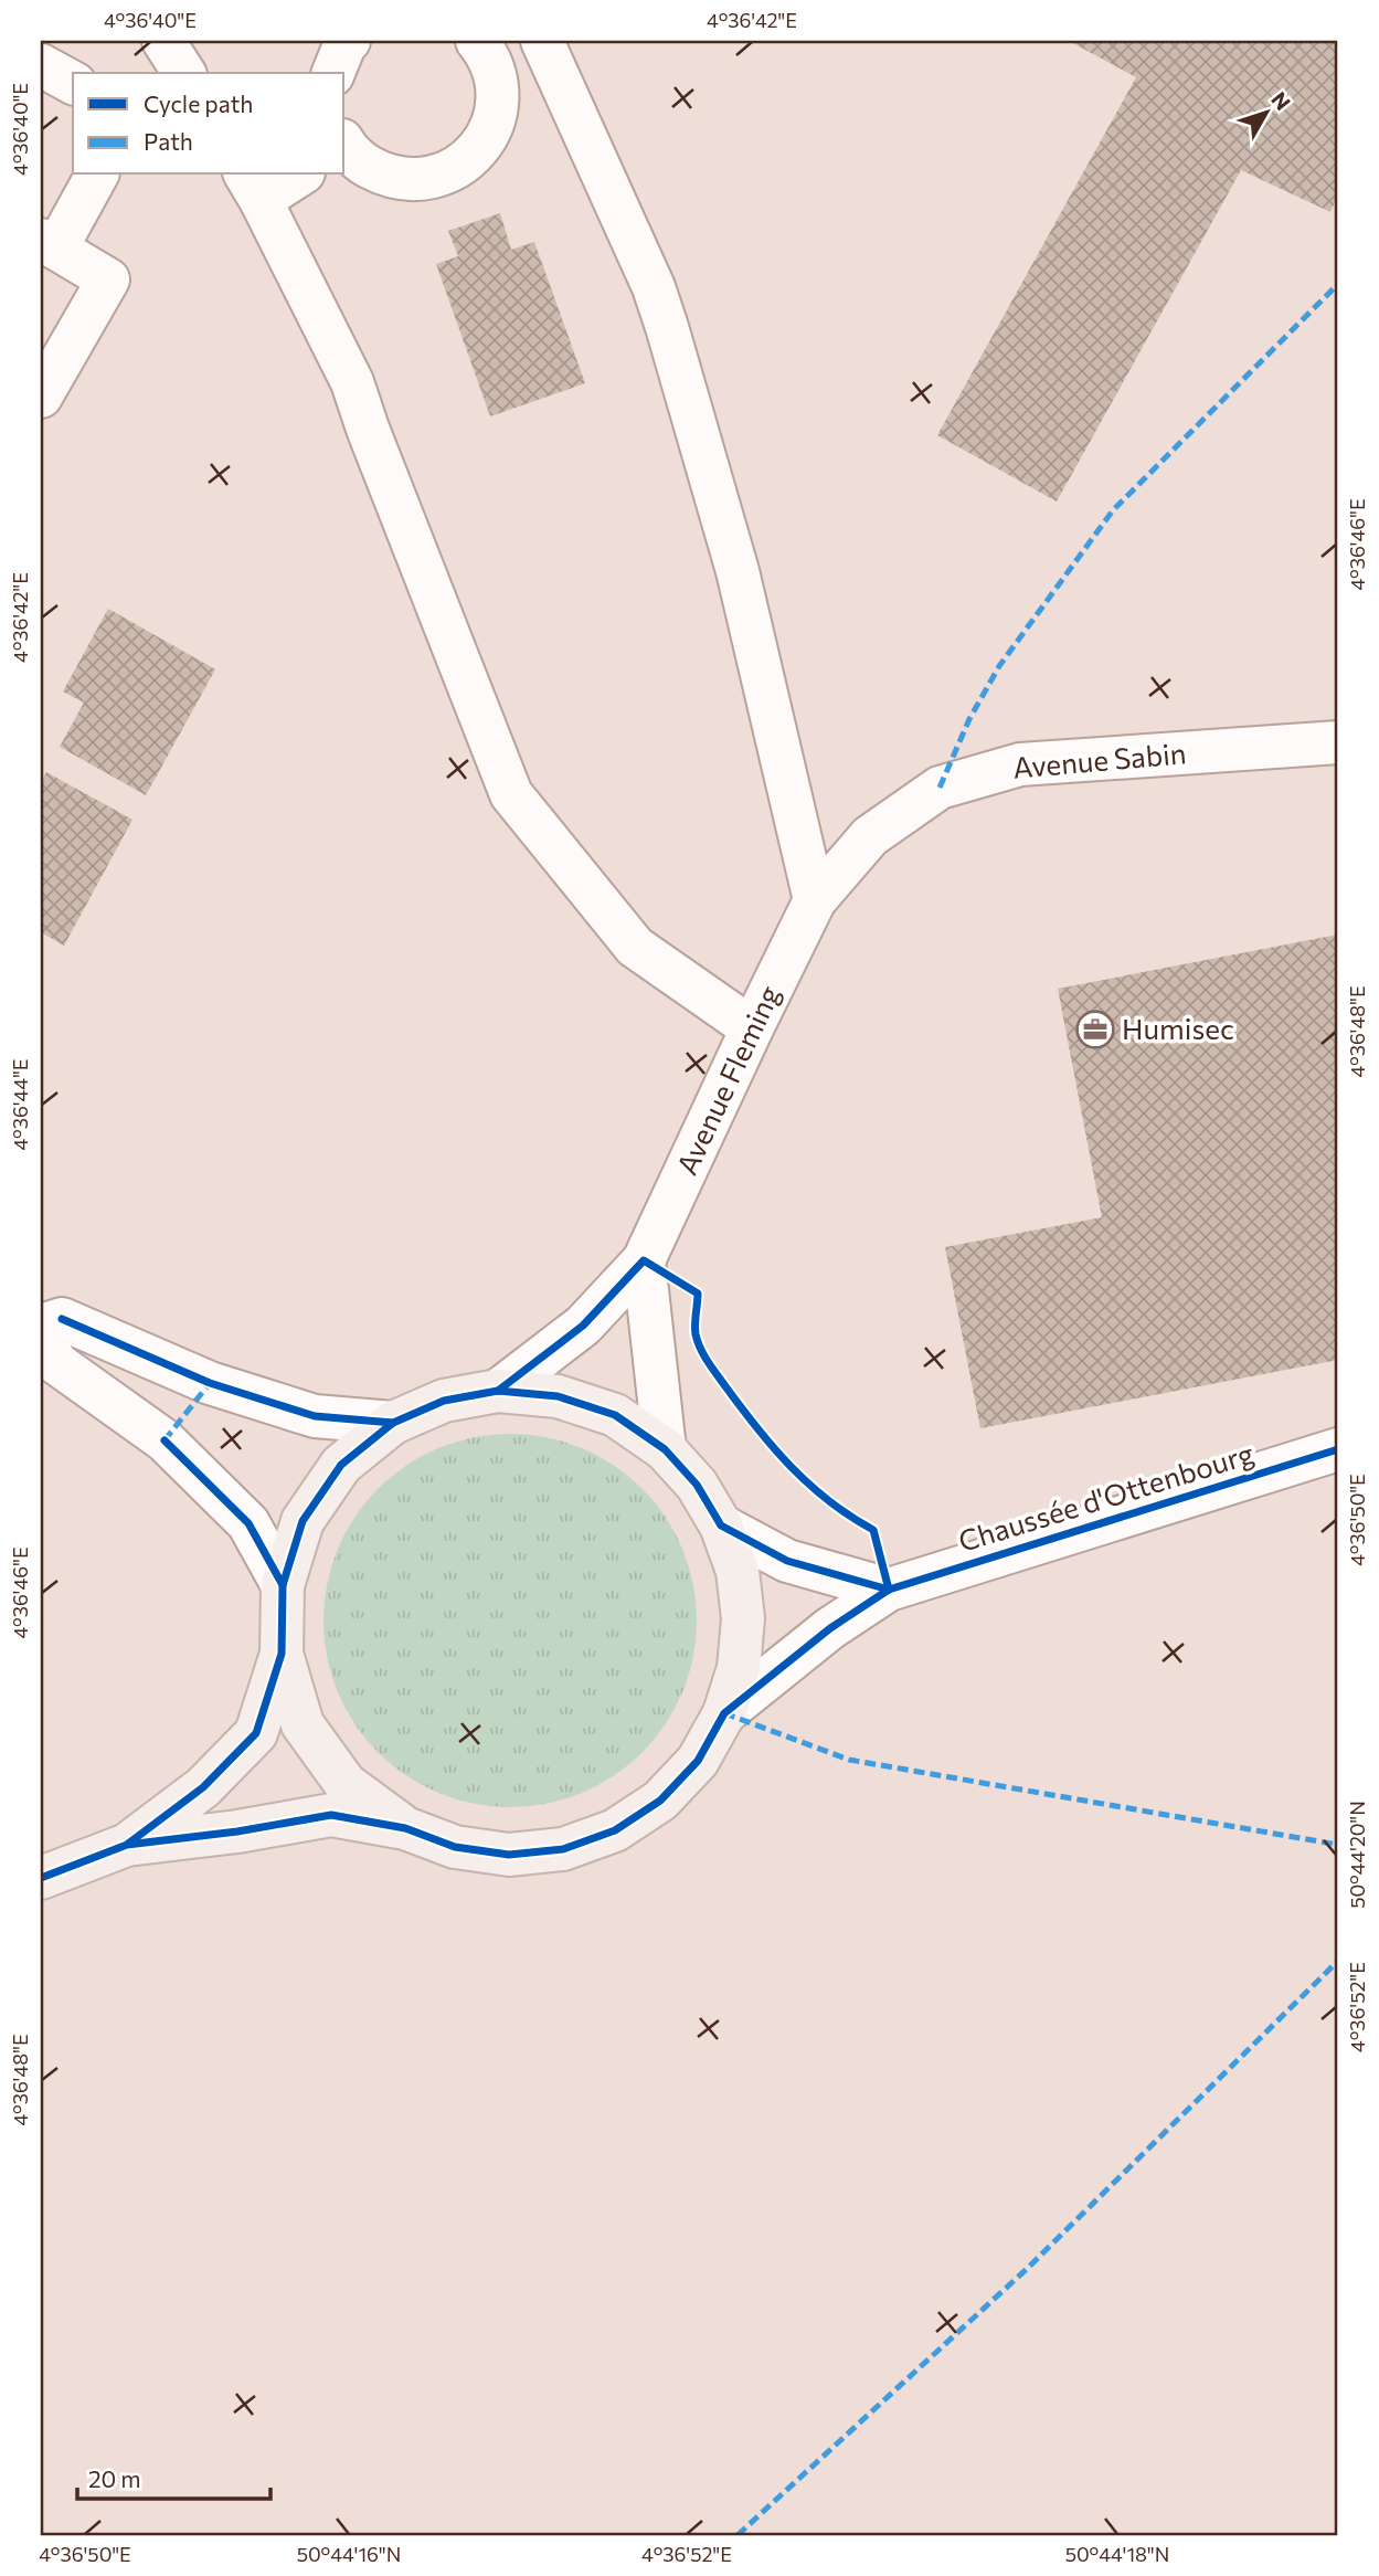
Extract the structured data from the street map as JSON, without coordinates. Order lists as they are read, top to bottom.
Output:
{
  "streets": {
    "main road": ["Chaussée d'Ottenbourg"],
    "street": ["Avenue Sabin", "Avenue Fleming"]
  },
  "crossings": [
    ["Avenue Sabin", "Avenue Fleming"]
  ],
  "places": {
    "office": ["Humisec"]
  },
  "legend": ["Cycle path", "Path"],
  "scale_bar": "20 m",
  "north": "top right",
  "coordinates": [
    "4°36'40\"E",
    "4°36'42\"E",
    "4°36'46\"E",
    "4°36'48\"E",
    "4°36'44\"E",
    "4°36'50\"E",
    "50°44'20\"N",
    "4°36'52\"E",
    "50°44'16\"N",
    "50°44'18\"N"
  ]
}
